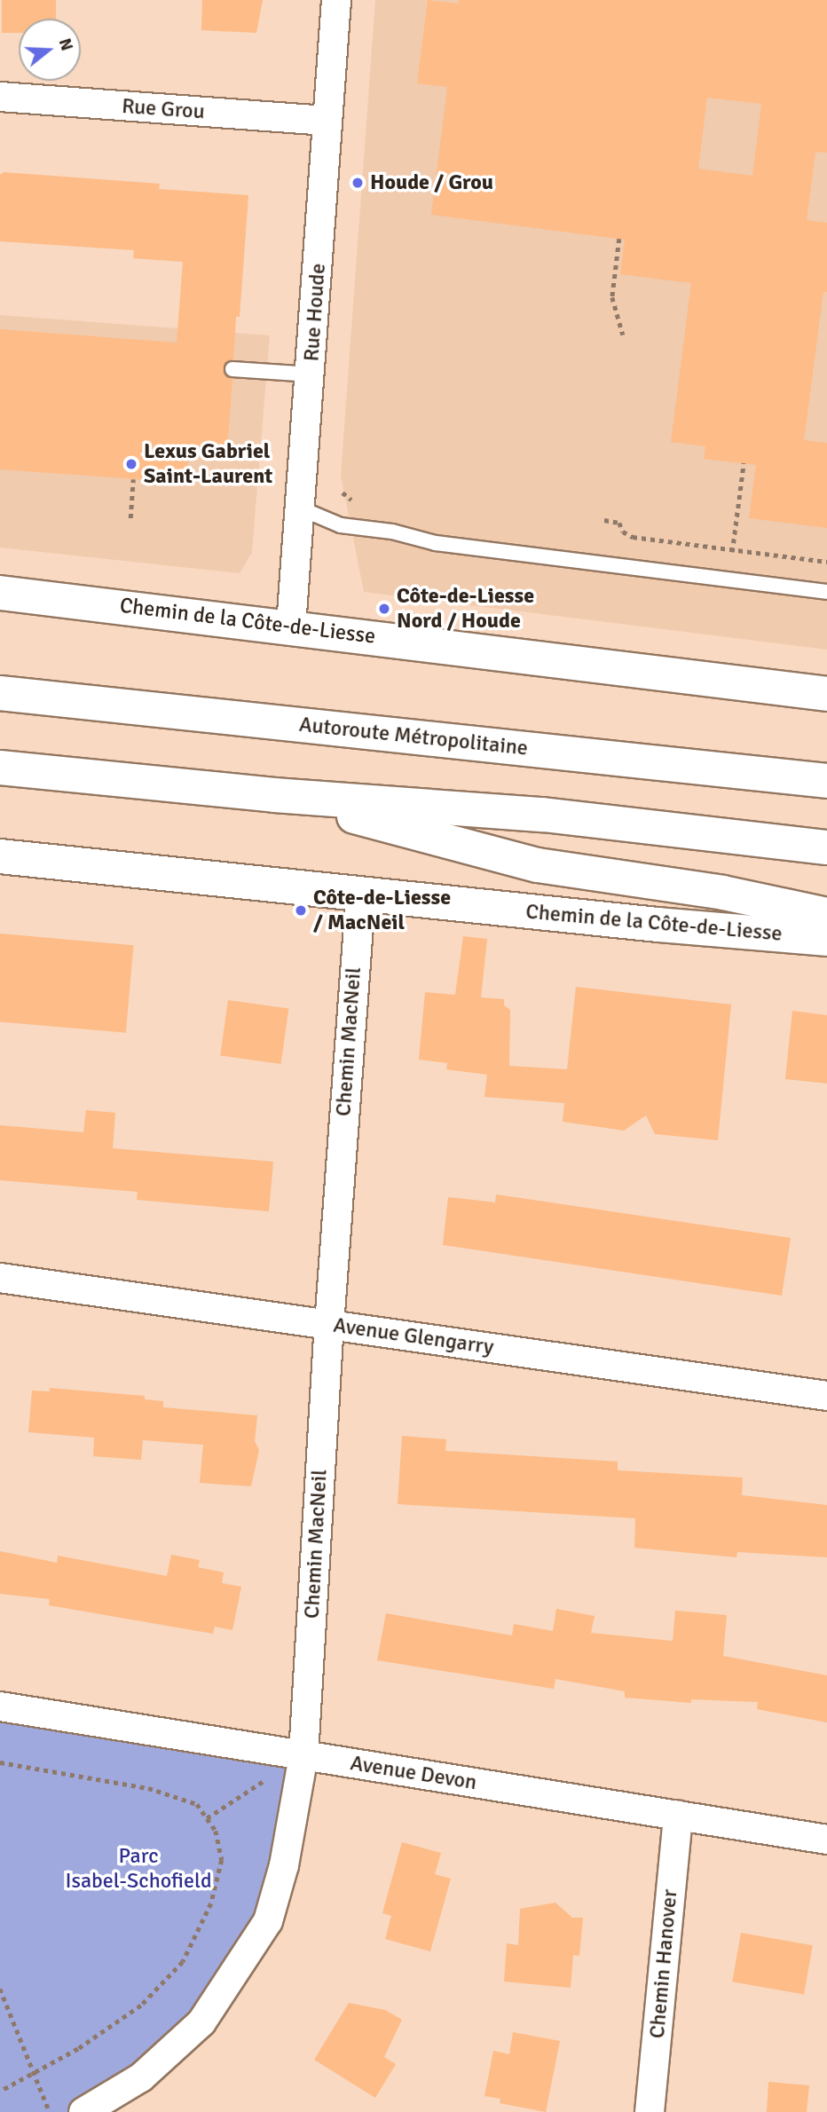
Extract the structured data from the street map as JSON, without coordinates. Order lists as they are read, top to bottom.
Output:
{
  "streets": {
    "main road": ["Chemin de la Côte-de-Liesse", "Autoroute Métropolitaine"],
    "street": [
      "Rue Grou",
      "Rue Houde",
      "Chemin MacNeil",
      "Avenue Glengarry",
      "Avenue Devon",
      "Chemin Hanover"
    ]
  },
  "crossings": [
    ["Rue Grou", "Rue Houde"],
    ["Rue Houde", "Chemin de la Côte-de-Liesse"],
    ["Chemin de la Côte-de-Liesse", "Chemin MacNeil"],
    ["Chemin MacNeil", "Avenue Glengarry"],
    ["Chemin MacNeil", "Avenue Devon"],
    ["Avenue Devon", "Chemin Hanover"]
  ],
  "parks": ["Parc Isabel-Schofield"],
  "places": [
    "Houde / Grou",
    "Lexus Gabriel Saint-Laurent",
    "Côte-de-Liesse Nord / Houde",
    "Côte-de-Liesse / MacNeil"
  ],
  "north": "right"
}
